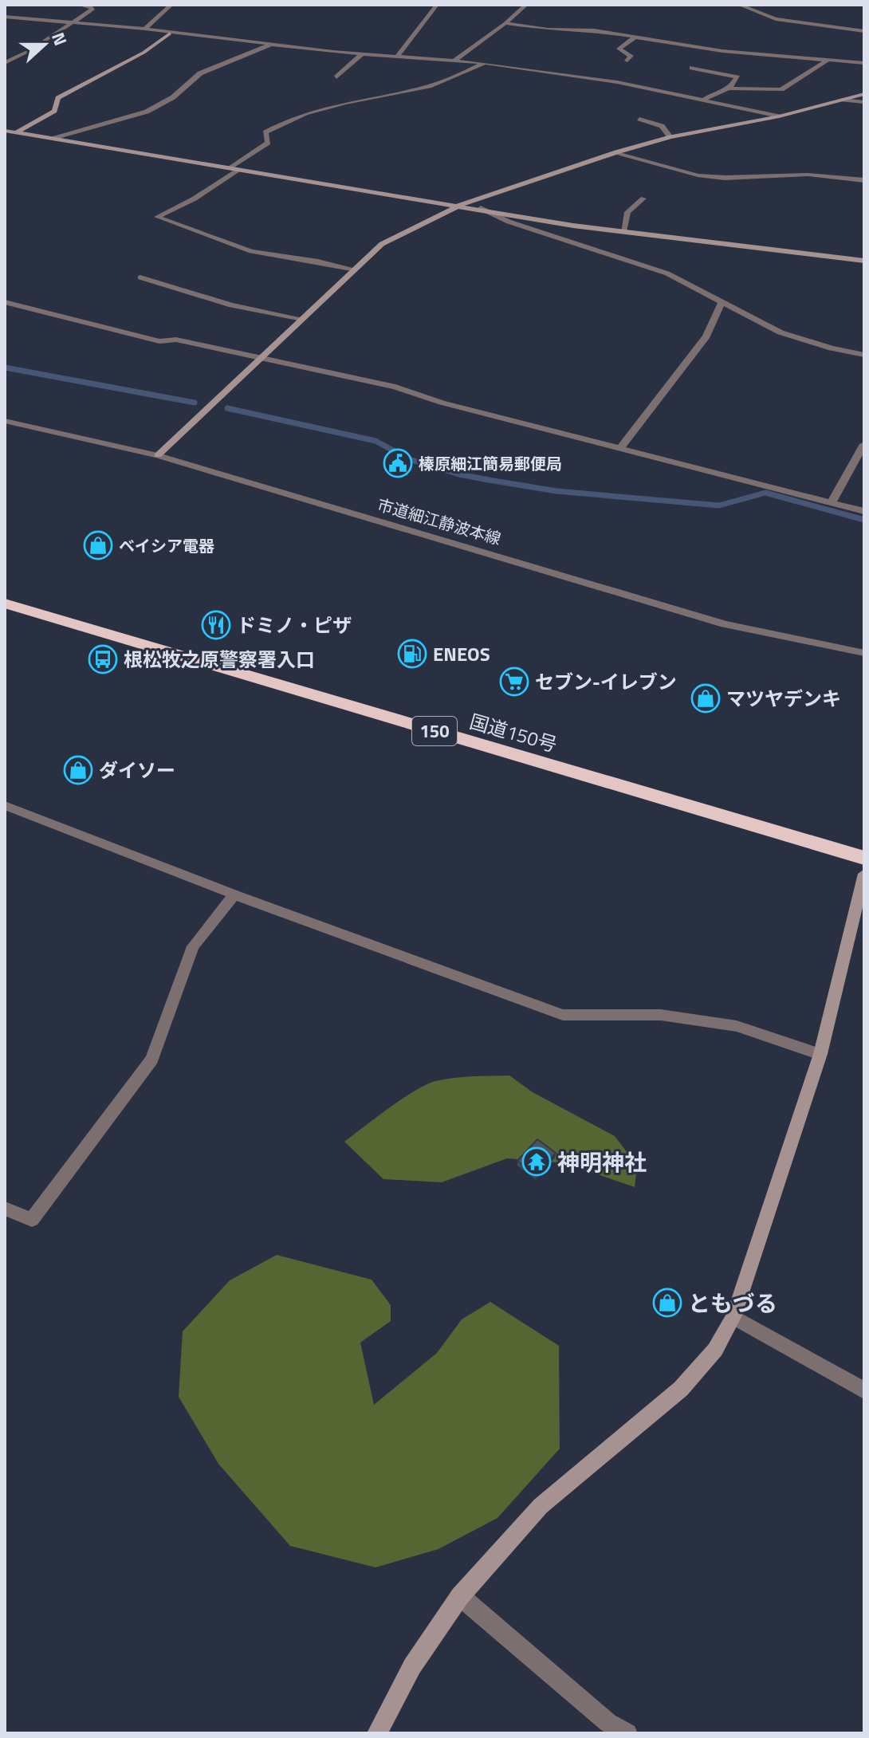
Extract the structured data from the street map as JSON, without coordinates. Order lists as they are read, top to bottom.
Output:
{
  "streets": {
    "highway": ["150", "国道150号"],
    "street": ["市道細江静波本線"]
  },
  "places": {
    "public building": ["榛原細江簡易郵便局"],
    "shop": [
      "ベイシア電器",
      "マツヤデンキ",
      "ダイソー",
      "ともづる"
    ],
    "restaurant": ["ドミノ・ピザ"],
    "fuel station": ["ENEOS"],
    "bus stop": ["根松牧之原警察署入口"],
    "supermarket": ["セブン-イレブン"],
    "temple": ["神明神社"]
  },
  "north": "right"
}
